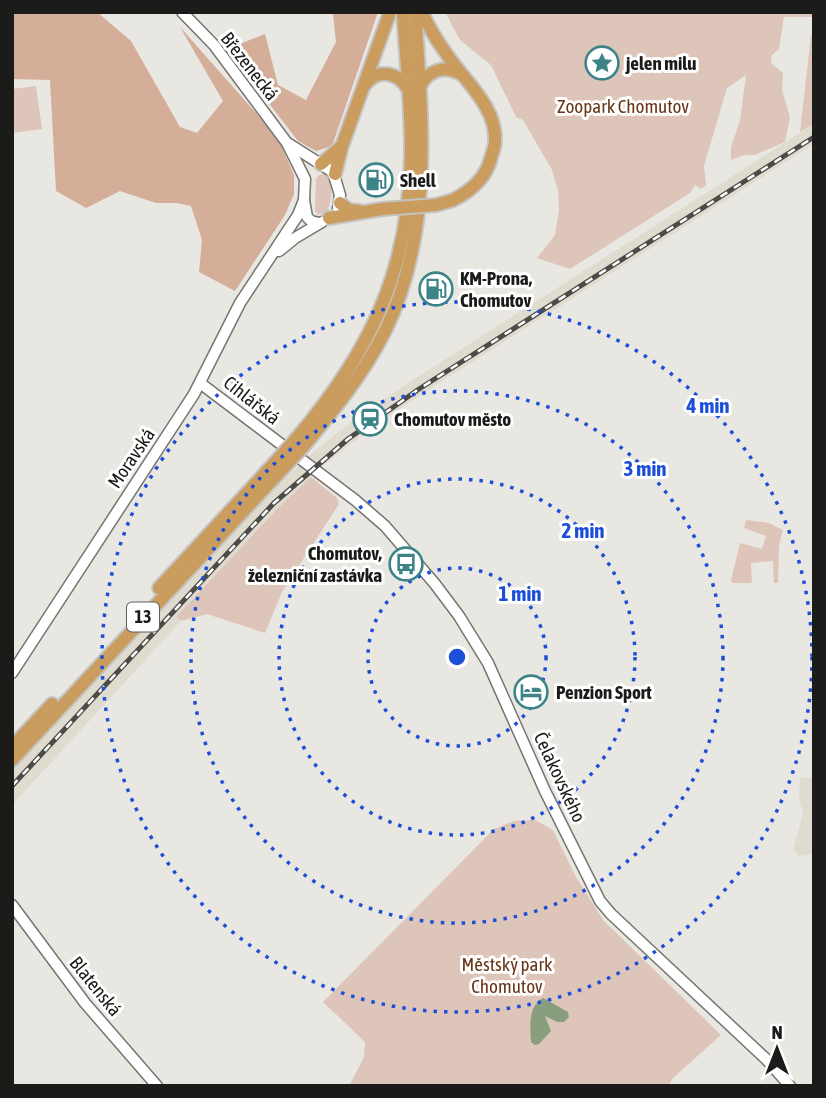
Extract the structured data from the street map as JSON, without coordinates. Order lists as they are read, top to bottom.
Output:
{
  "streets": {
    "highway": ["13"],
    "street": [
      "Březenecká",
      "Cihlářská",
      "Moravská",
      "Čelakovského",
      "Blatenská"
    ]
  },
  "crossings": [
    ["Cihlářská", "Moravská"],
    ["Cihlářská", "Čelakovského"]
  ],
  "parks": ["Zoopark Chomutov", "Městský park Chomutov"],
  "places": {
    "place": ["jelen milu"],
    "fuel station": ["Shell", "KM-Prona, Chomutov"],
    "station": ["Chomutov město"],
    "bus stop": ["Chomutov, železniční zastávka"],
    "hotel": ["Penzion Sport"]
  },
  "north": "top",
  "rings": [
    "4 min",
    "3 min",
    "2 min",
    "1 min"
  ]
}
